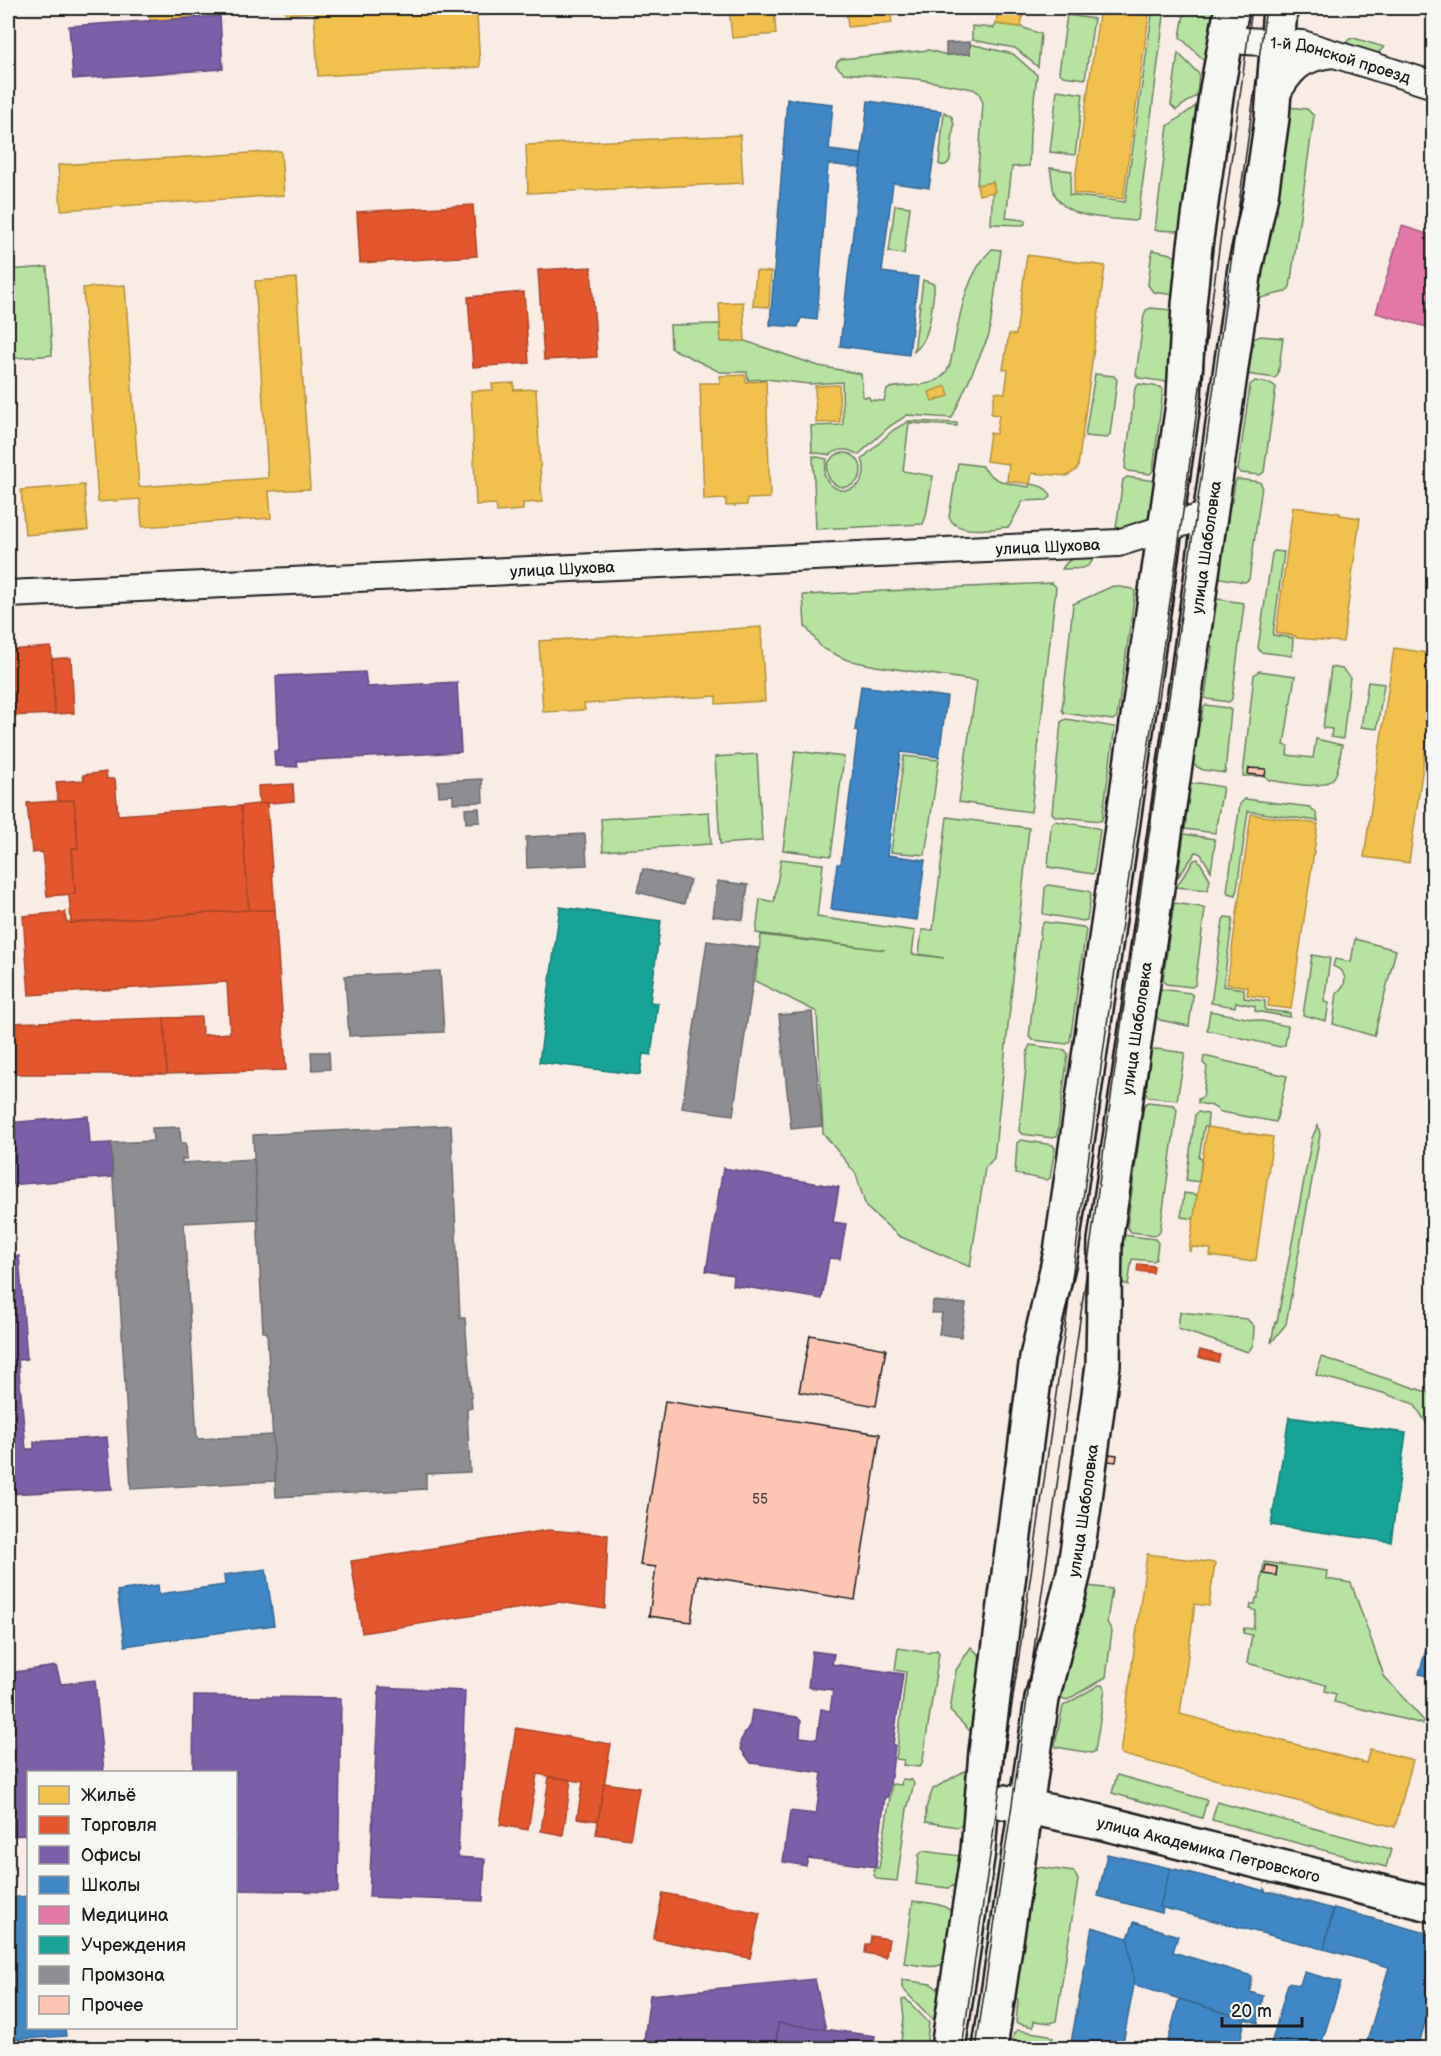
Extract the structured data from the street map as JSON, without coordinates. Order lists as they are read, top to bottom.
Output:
{
  "streets": {
    "main road": ["улица Шаболовка", "улица Академика Петровского"],
    "street": ["1-й Донской проезд", "улица Шухова"]
  },
  "crossings": [
    ["1-й Донской проезд", "улица Шаболовка"],
    ["улица Шухова", "улица Шаболовка"],
    ["улица Шаболовка", "улица Академика Петровского"]
  ],
  "house_numbers": ["55"],
  "legend": [
    "Жильё",
    "Торговля",
    "Офисы",
    "Школы",
    "Медицина",
    "Учреждения",
    "Промзона",
    "Прочее"
  ],
  "scale_bar": "20 m"
}
